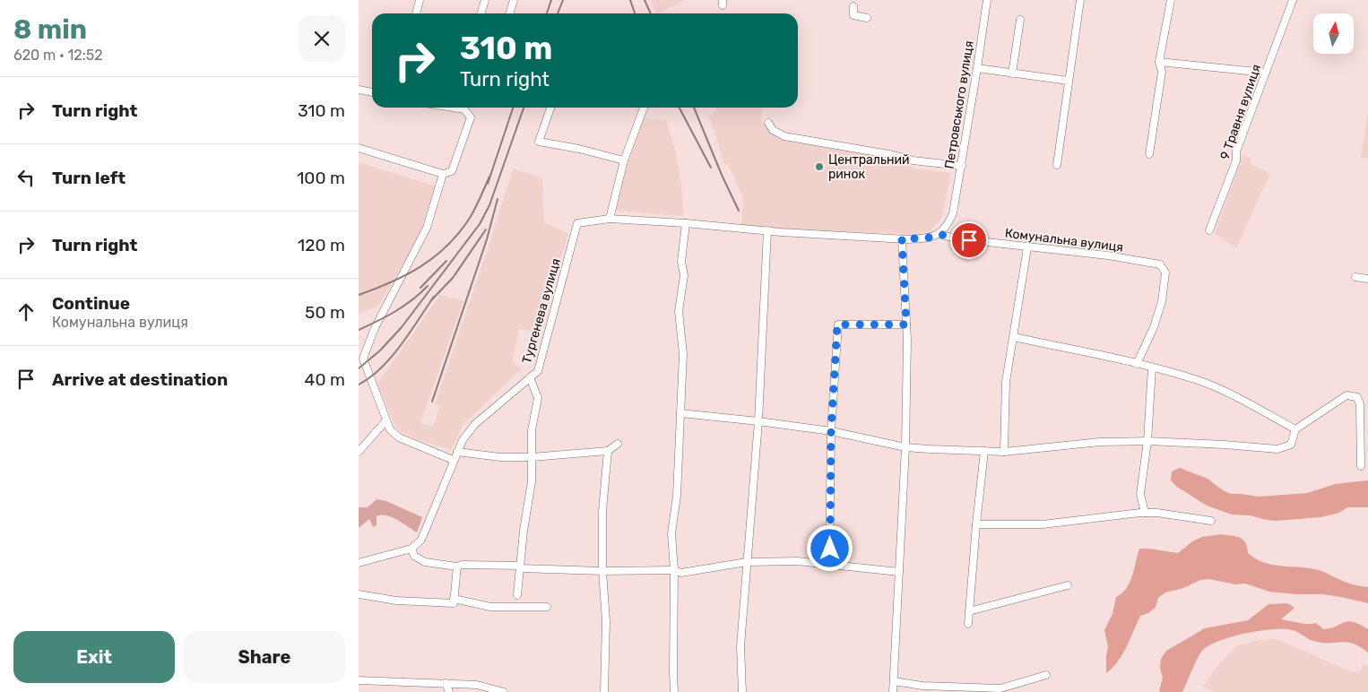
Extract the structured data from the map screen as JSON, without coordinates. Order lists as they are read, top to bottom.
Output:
{
  "streets": {
    "street": [
      "Петровського вулиця",
      "9 Травня вулиця",
      "Комунальна вулиця",
      "Тургенева вулиця"
    ]
  },
  "crossings": [
    ["Петровського вулиця", "Комунальна вулиця"]
  ],
  "places": ["Центральний ринок"],
  "north": "top",
  "page": {
    "heading": ["8 min", "620 m · 12:52"],
    "turn": ["310 m", "Turn right"],
    "list": [
      {
        "name": "Turn right",
        "value": "310 m"
      },
      {
        "name": "Turn left",
        "value": "100 m"
      },
      {
        "name": "Turn right",
        "value": "120 m"
      },
      {
        "name": "Continue",
        "note": "Комунальна вулиця",
        "value": "50 m"
      },
      {
        "name": "Arrive at destination",
        "value": "40 m"
      }
    ],
    "buttons": ["Exit", "Share"]
  }
}
